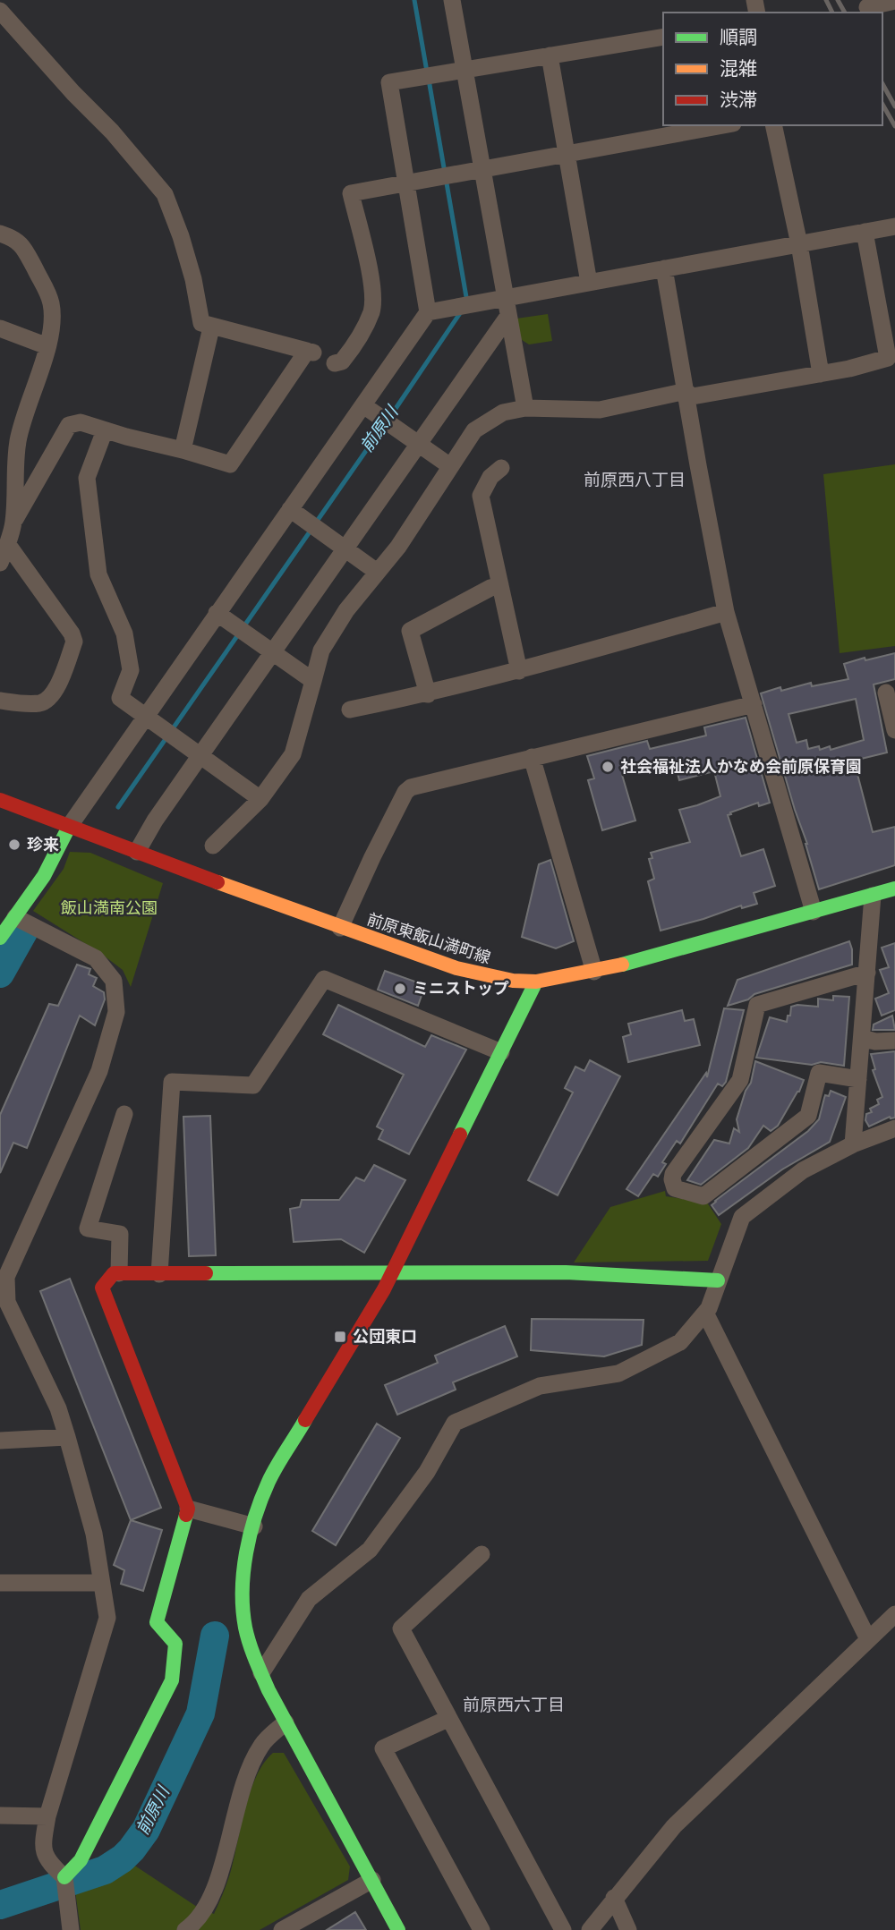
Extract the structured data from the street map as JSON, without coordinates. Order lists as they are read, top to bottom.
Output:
{
  "streets": {
    "street": ["前原東飯山満町線"]
  },
  "districts": ["前原西八丁目", "前原西六丁目"],
  "water": ["前原川"],
  "parks": ["飯山満南公園"],
  "places": {
    "other": ["社会福祉法人かなめ会前原保育園", "珍来", "ミニストップ"],
    "transit": ["公団東口"]
  },
  "legend": ["順調", "混雑", "渋滞"]
}
